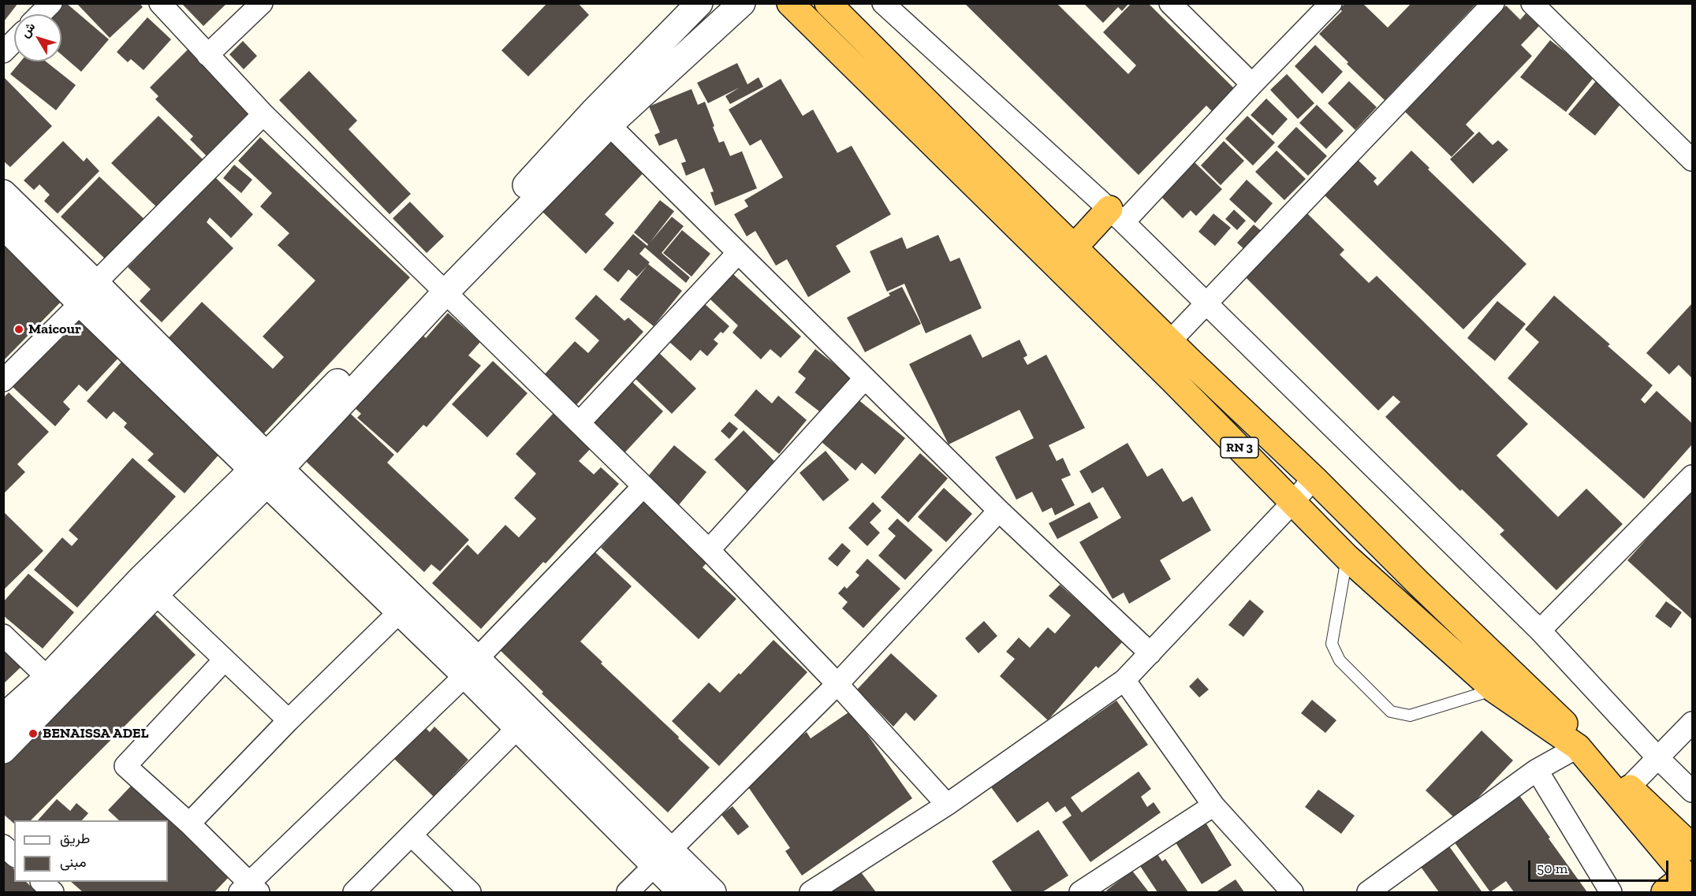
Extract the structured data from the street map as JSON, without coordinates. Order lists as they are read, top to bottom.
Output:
{
  "streets": {
    "highway": ["RN 3"]
  },
  "places": ["Maicour", "BENAISSA ADEL"],
  "legend": ["طريق", "مبنى"],
  "scale_bar": "50 m",
  "north": "top left"
}
